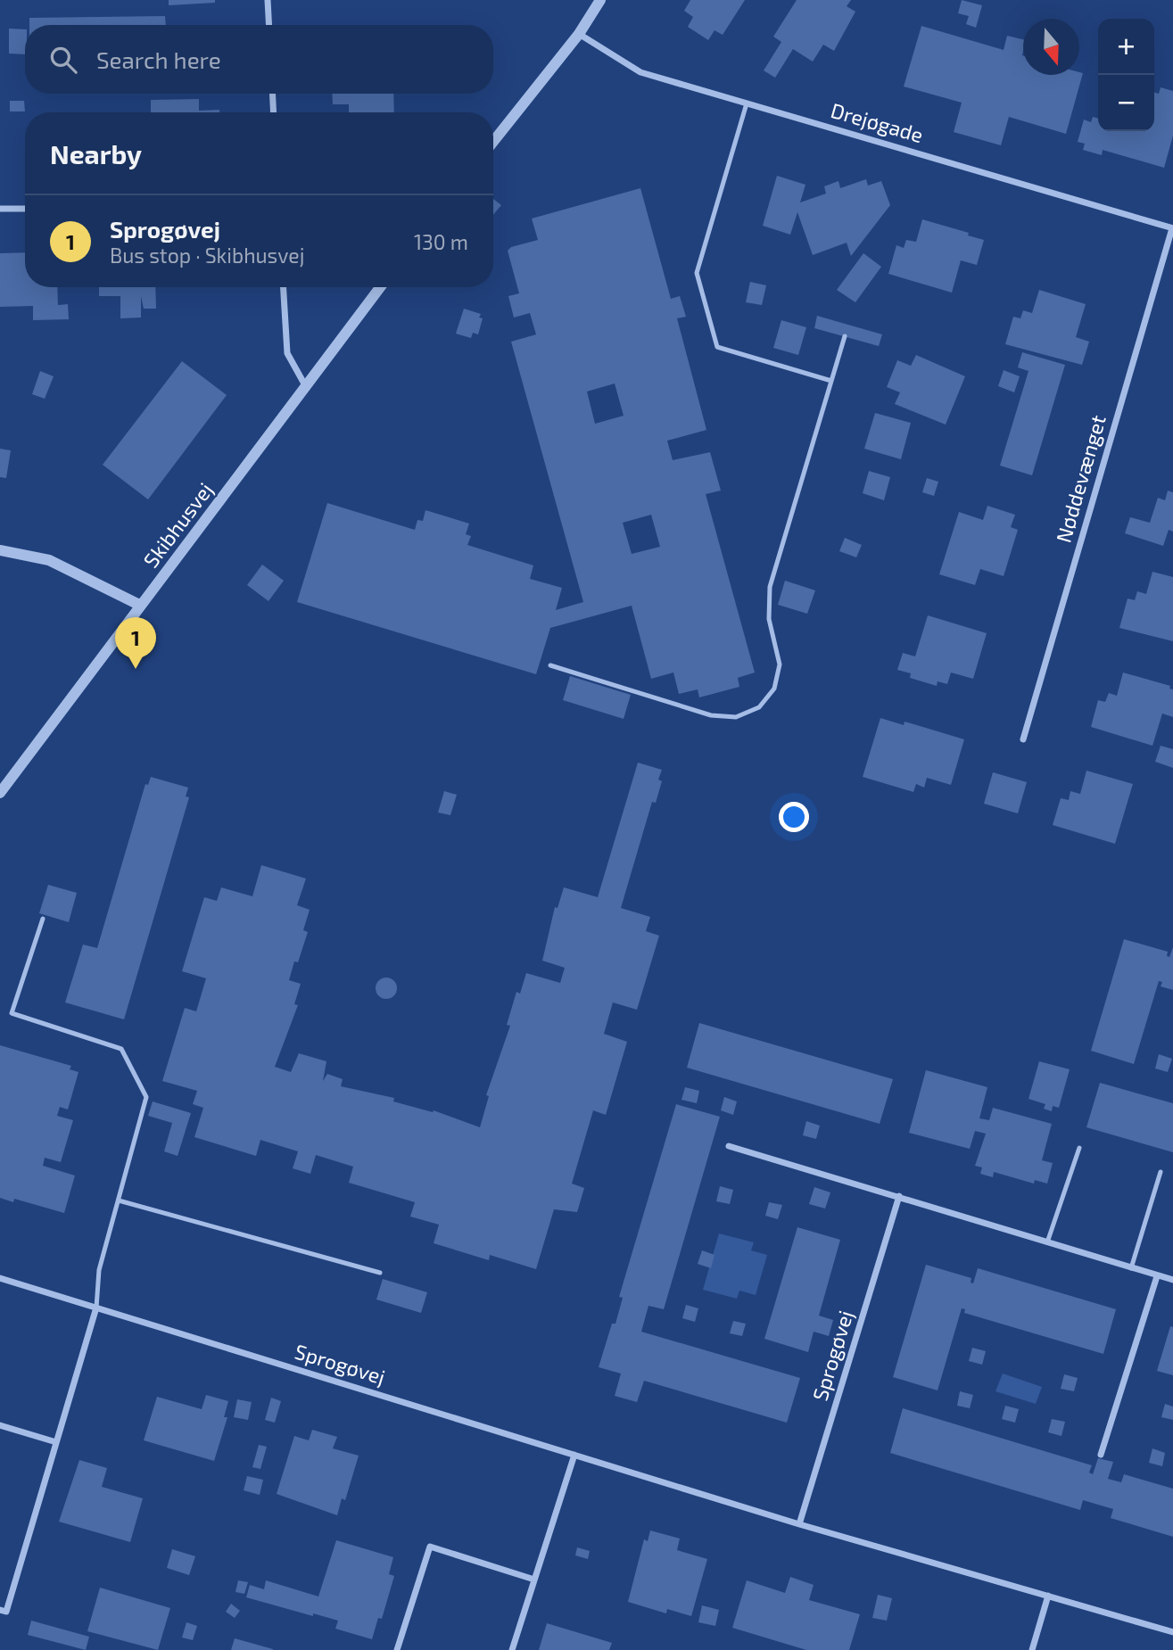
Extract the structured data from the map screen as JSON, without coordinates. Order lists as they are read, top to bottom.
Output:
{
  "streets": {
    "street": [
      "Drejøgade",
      "Nøddevænget",
      "Skibhusvej",
      "Sprogøvej"
    ]
  },
  "crossings": [
    ["Drejøgade", "Nøddevænget"]
  ],
  "north": "bottom",
  "page": {
    "map_buttons": ["+", "−"],
    "search": "Search here",
    "heading": "Nearby",
    "list": [
      {
        "mark": "1",
        "name": "Sprogøvej",
        "note": "Bus stop · Skibhusvej",
        "value": "130 m"
      }
    ],
    "pins": "1"
  }
}
